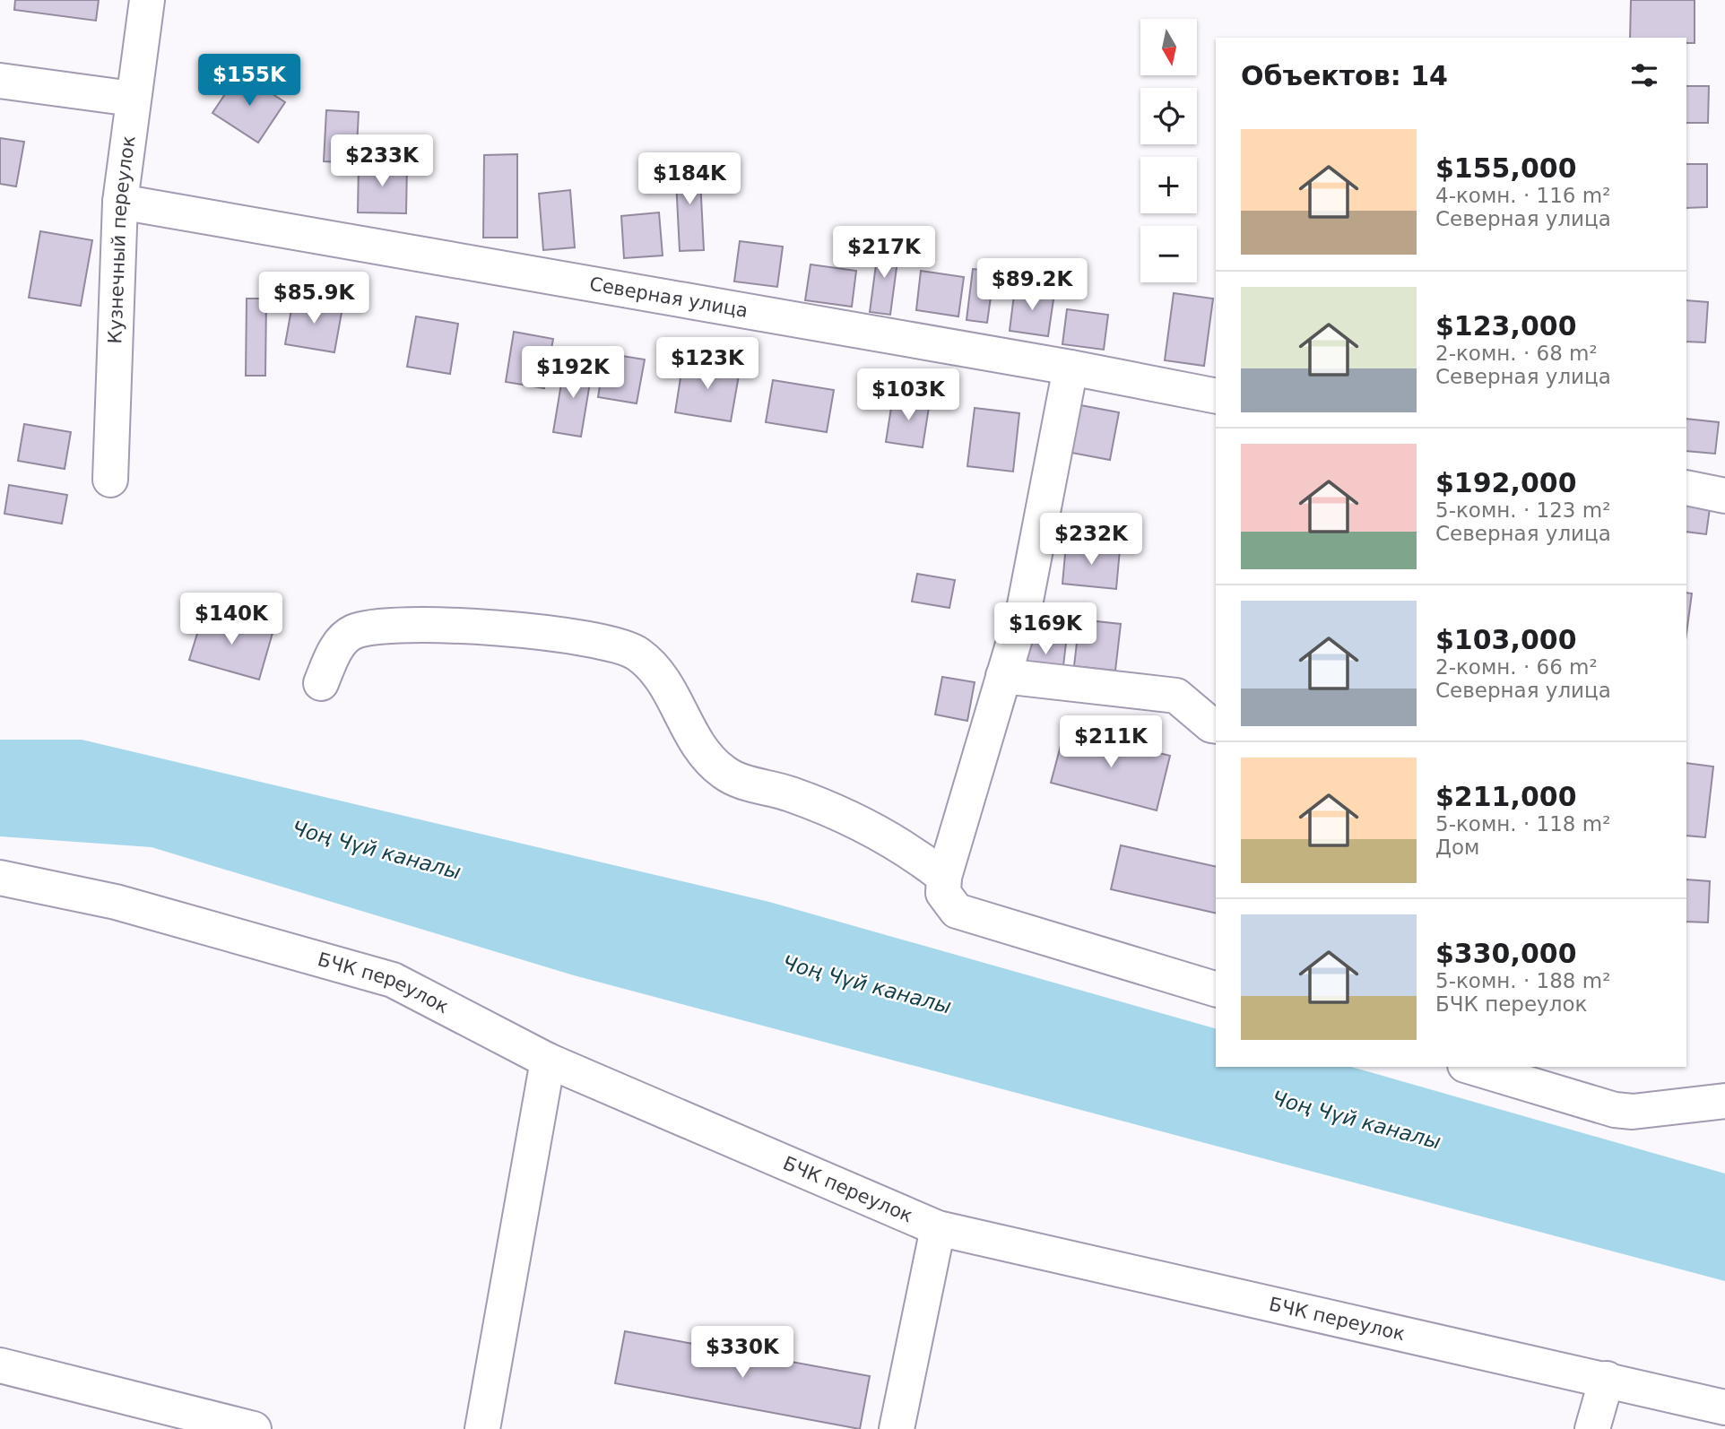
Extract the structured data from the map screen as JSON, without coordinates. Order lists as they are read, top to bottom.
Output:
{
  "streets": {
    "street": ["Кузнечный переулок", "Северная улица", "БЧК переулок"]
  },
  "crossings": [
    ["Кузнечный переулок", "Северная улица"]
  ],
  "water": ["Чоң Чүй каналы"],
  "north": "bottom",
  "page": {
    "map_buttons": ["+", "−"],
    "heading": "Объектов: 14",
    "price": [
      "$155K",
      "$233K",
      "$184K",
      "$217K",
      "$89.2K",
      "$85.9K",
      "$123K",
      "$192K",
      "$103K",
      "$232K",
      "$140K",
      "$169K",
      "$211K",
      "$330K"
    ],
    "list": [
      {
        "name": "$155,000",
        "note": "4-комн. · 116 m² · Северная улица"
      },
      {
        "name": "$123,000",
        "note": "2-комн. · 68 m² · Северная улица"
      },
      {
        "name": "$192,000",
        "note": "5-комн. · 123 m² · Северная улица"
      },
      {
        "name": "$103,000",
        "note": "2-комн. · 66 m² · Северная улица"
      },
      {
        "name": "$211,000",
        "note": "5-комн. · 118 m² · Дом"
      },
      {
        "name": "$330,000",
        "note": "5-комн. · 188 m² · БЧК переулок"
      }
    ]
  }
}
